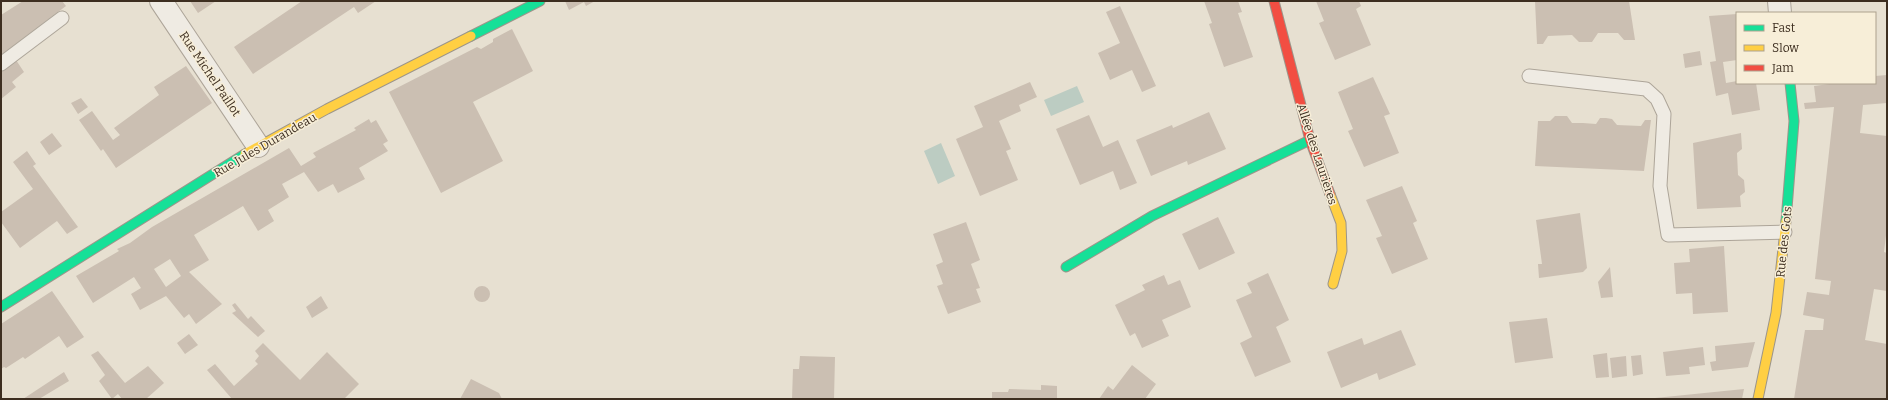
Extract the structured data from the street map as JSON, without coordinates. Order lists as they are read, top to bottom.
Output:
{
  "streets": {
    "street": [
      "Rue Michel Paillot",
      "Rue Jules Durandeau",
      "Allée des Laurières",
      "Rue des Gots"
    ]
  },
  "crossings": [
    ["Rue Michel Paillot", "Rue Jules Durandeau"]
  ],
  "legend": ["Fast", "Slow", "Jam"]
}
